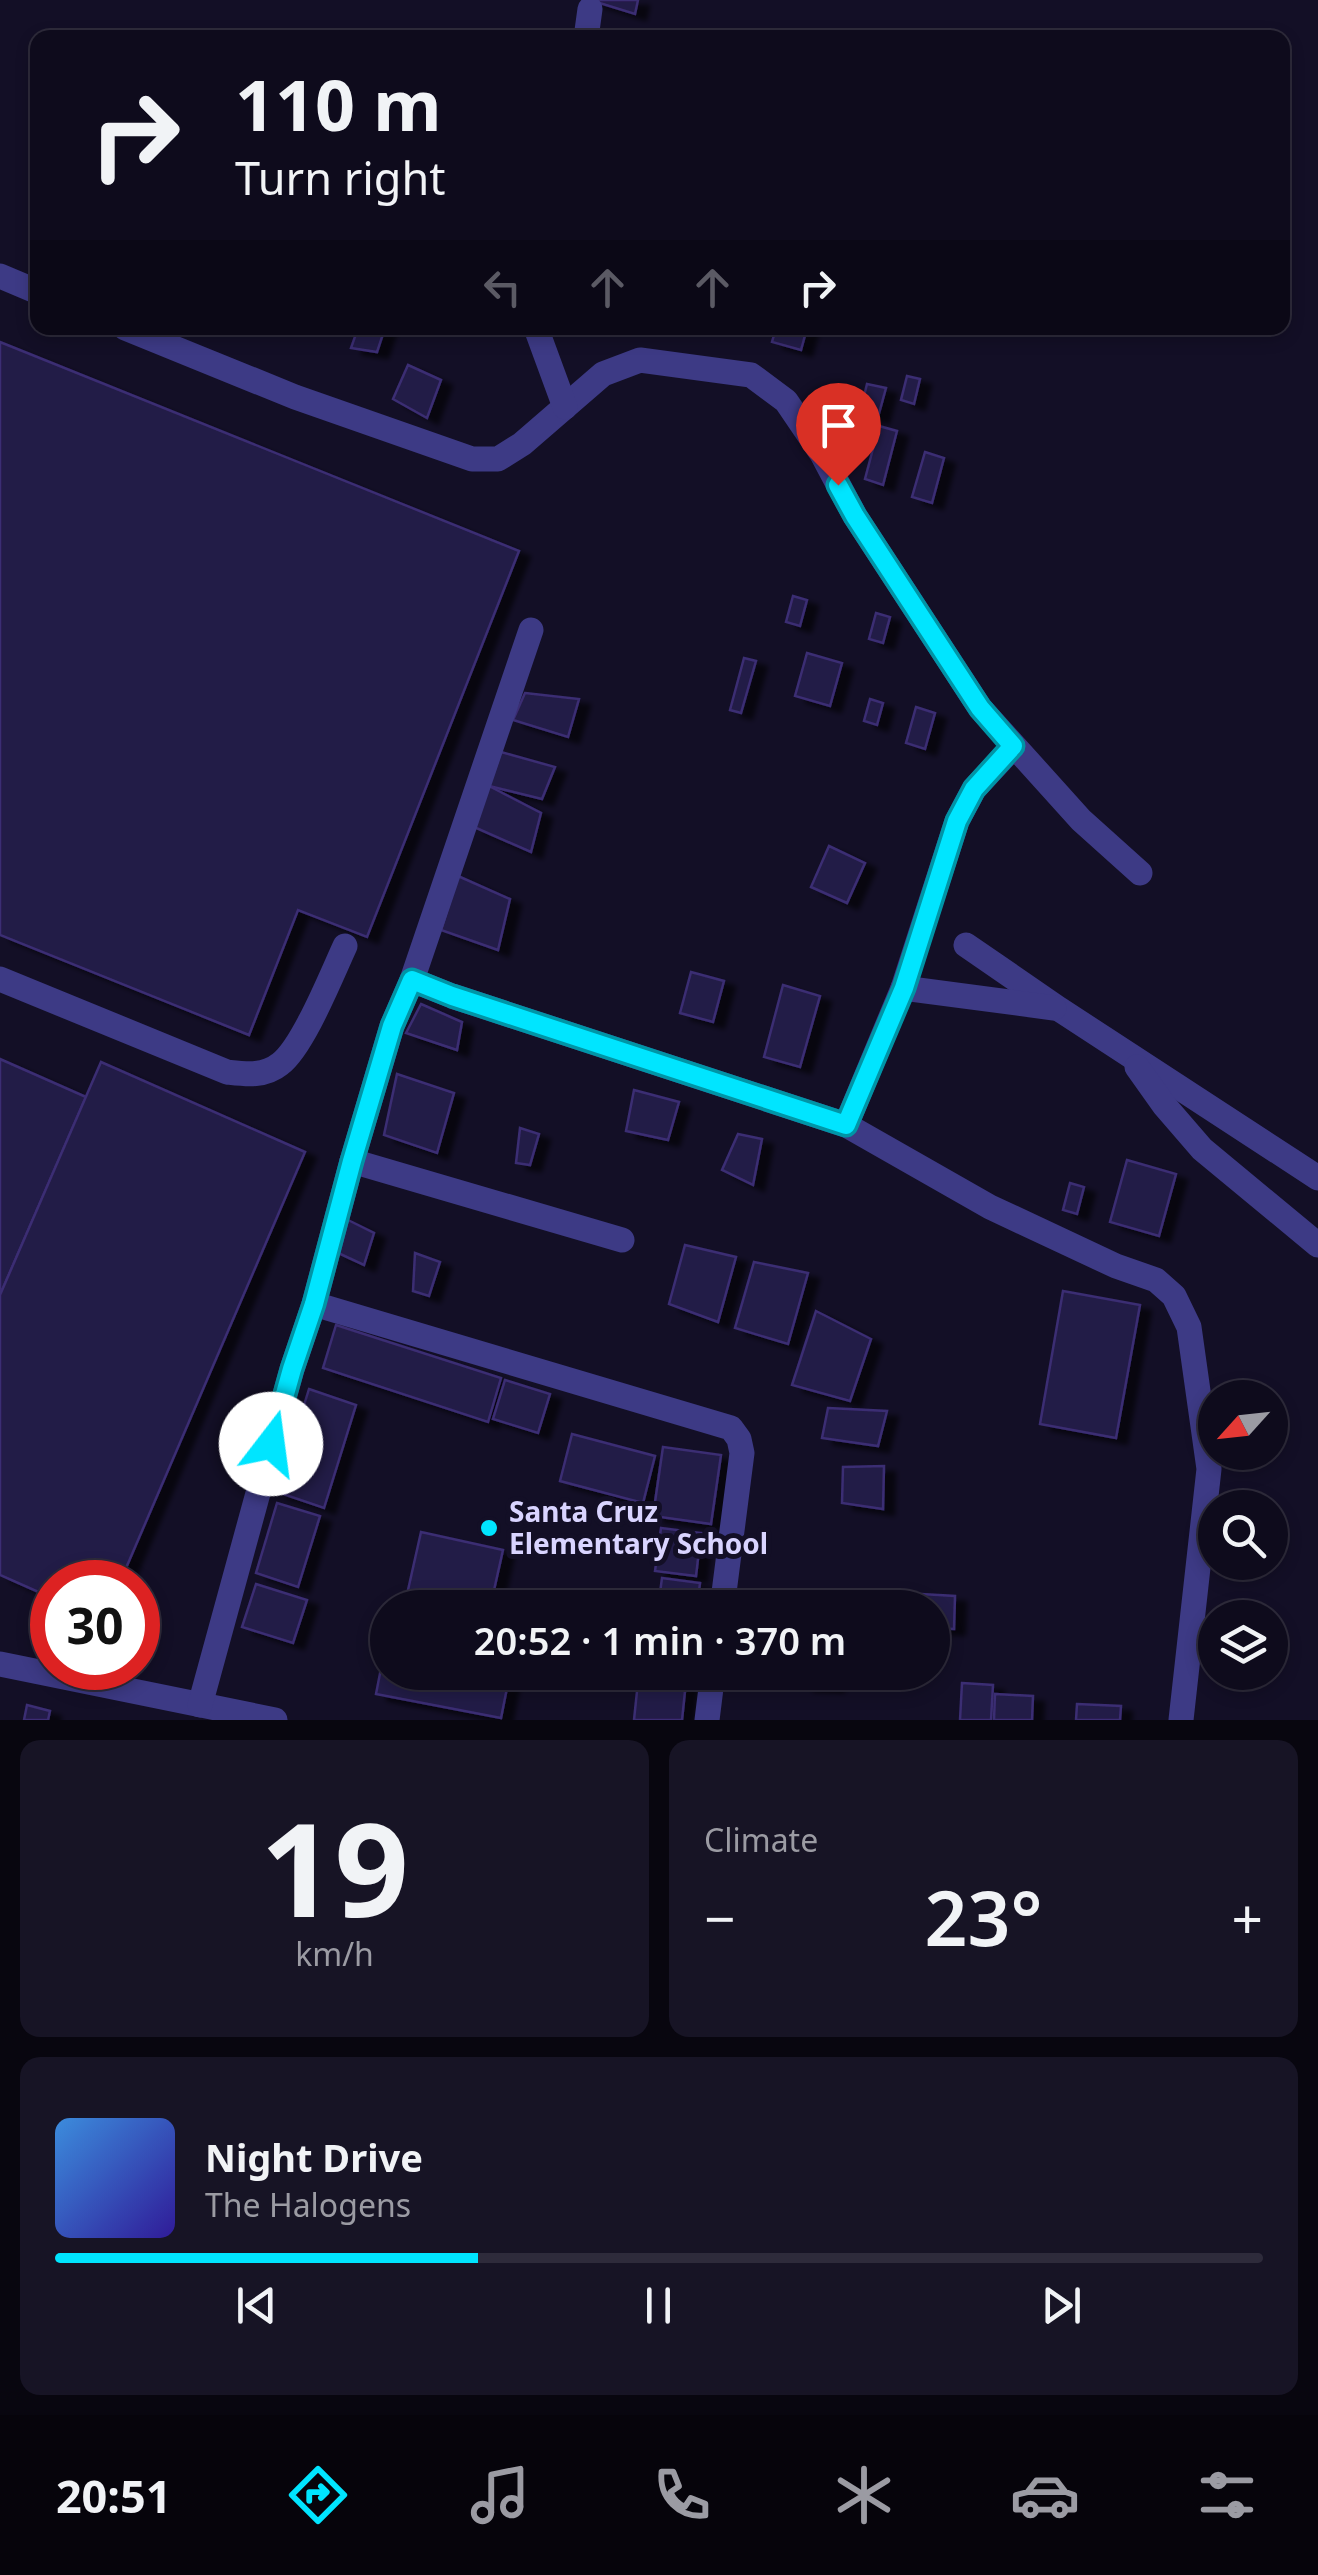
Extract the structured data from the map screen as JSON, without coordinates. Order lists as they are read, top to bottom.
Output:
{
  "places": ["Santa Cruz Elementary School"],
  "north": "bottom left",
  "page": {
    "turn": ["110 m", "Turn right"],
    "limit": "30",
    "trip": "20:52 · 1 min · 370 m",
    "tile": [
      ["19", "km/h"],
      "Climate"
    ],
    "heat": ["−", "23°", "+"],
    "song": ["Night Drive", "The Halogens"],
    "tabs": "20:51"
  }
}
